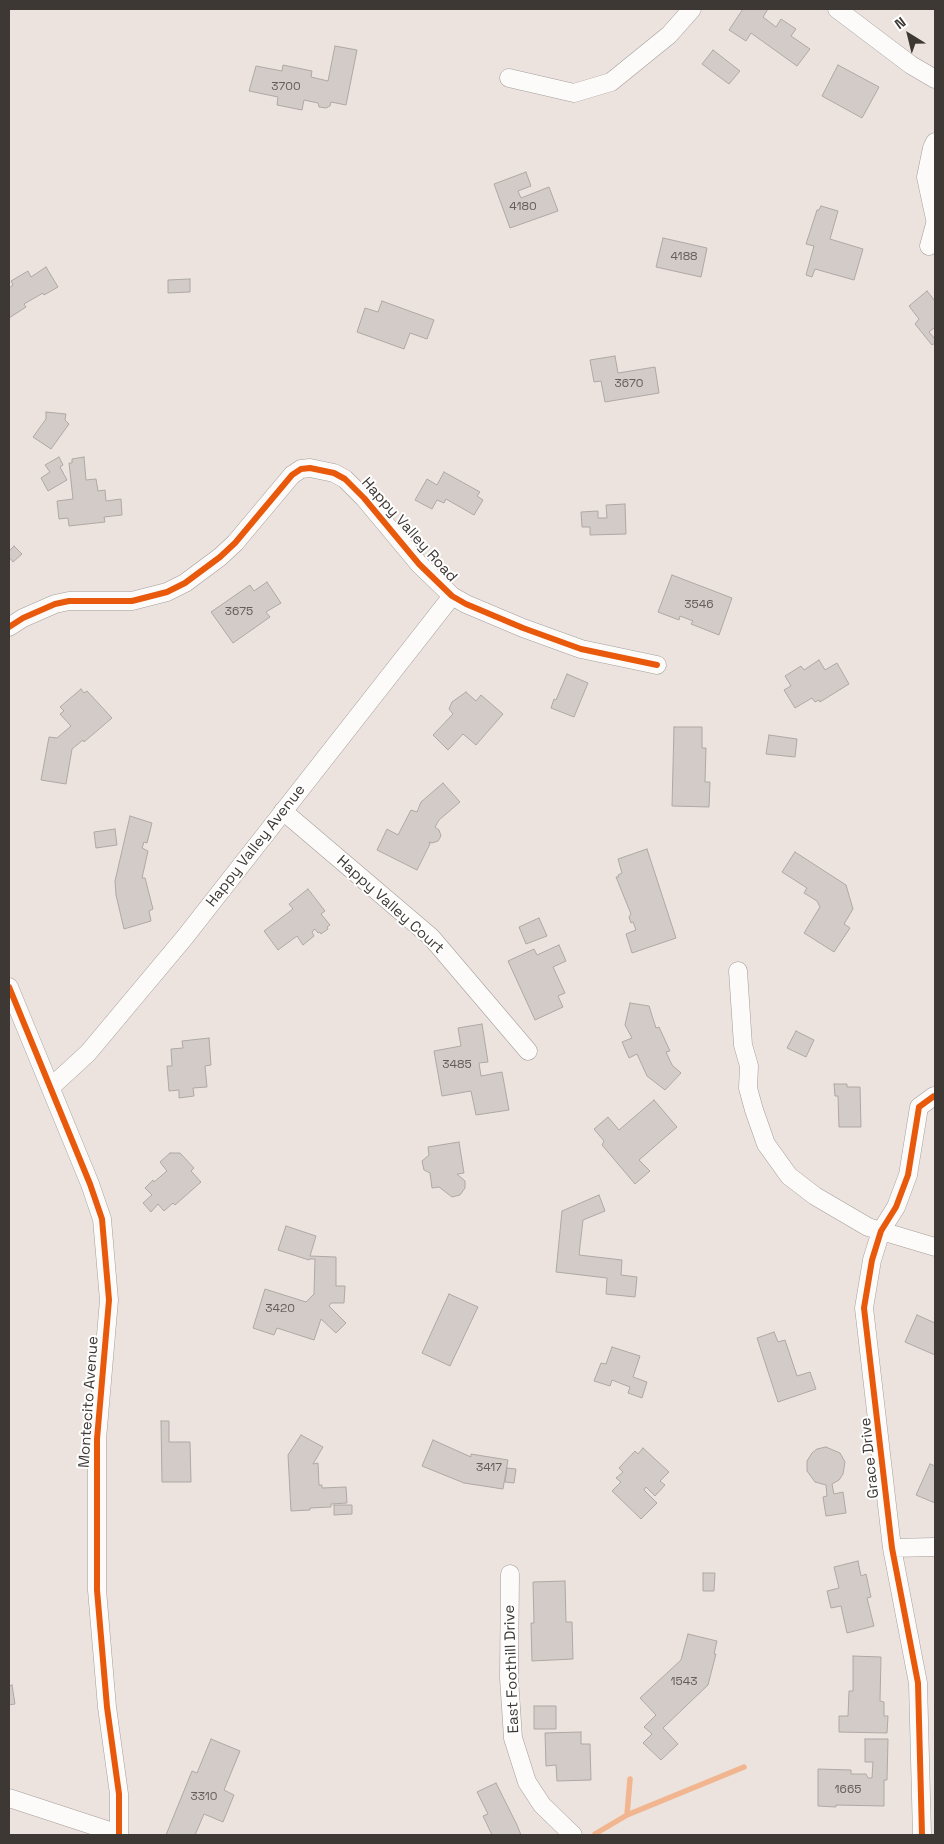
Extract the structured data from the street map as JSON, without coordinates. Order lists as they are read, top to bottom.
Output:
{
  "streets": {
    "street": [
      "Happy Valley Road",
      "Happy Valley Avenue",
      "Happy Valley Court",
      "Montecito Avenue",
      "Grace Drive",
      "East Foothill Drive"
    ]
  },
  "crossings": [
    ["Happy Valley Road", "Happy Valley Avenue"],
    ["Happy Valley Avenue", "Happy Valley Court"],
    ["Happy Valley Avenue", "Montecito Avenue"]
  ],
  "house_numbers": [
    "3700",
    "4180",
    "4188",
    "3670",
    "3546",
    "3675",
    "3485",
    "3420",
    "3417",
    "1543",
    "1665",
    "3310"
  ],
  "north": "top left"
}
